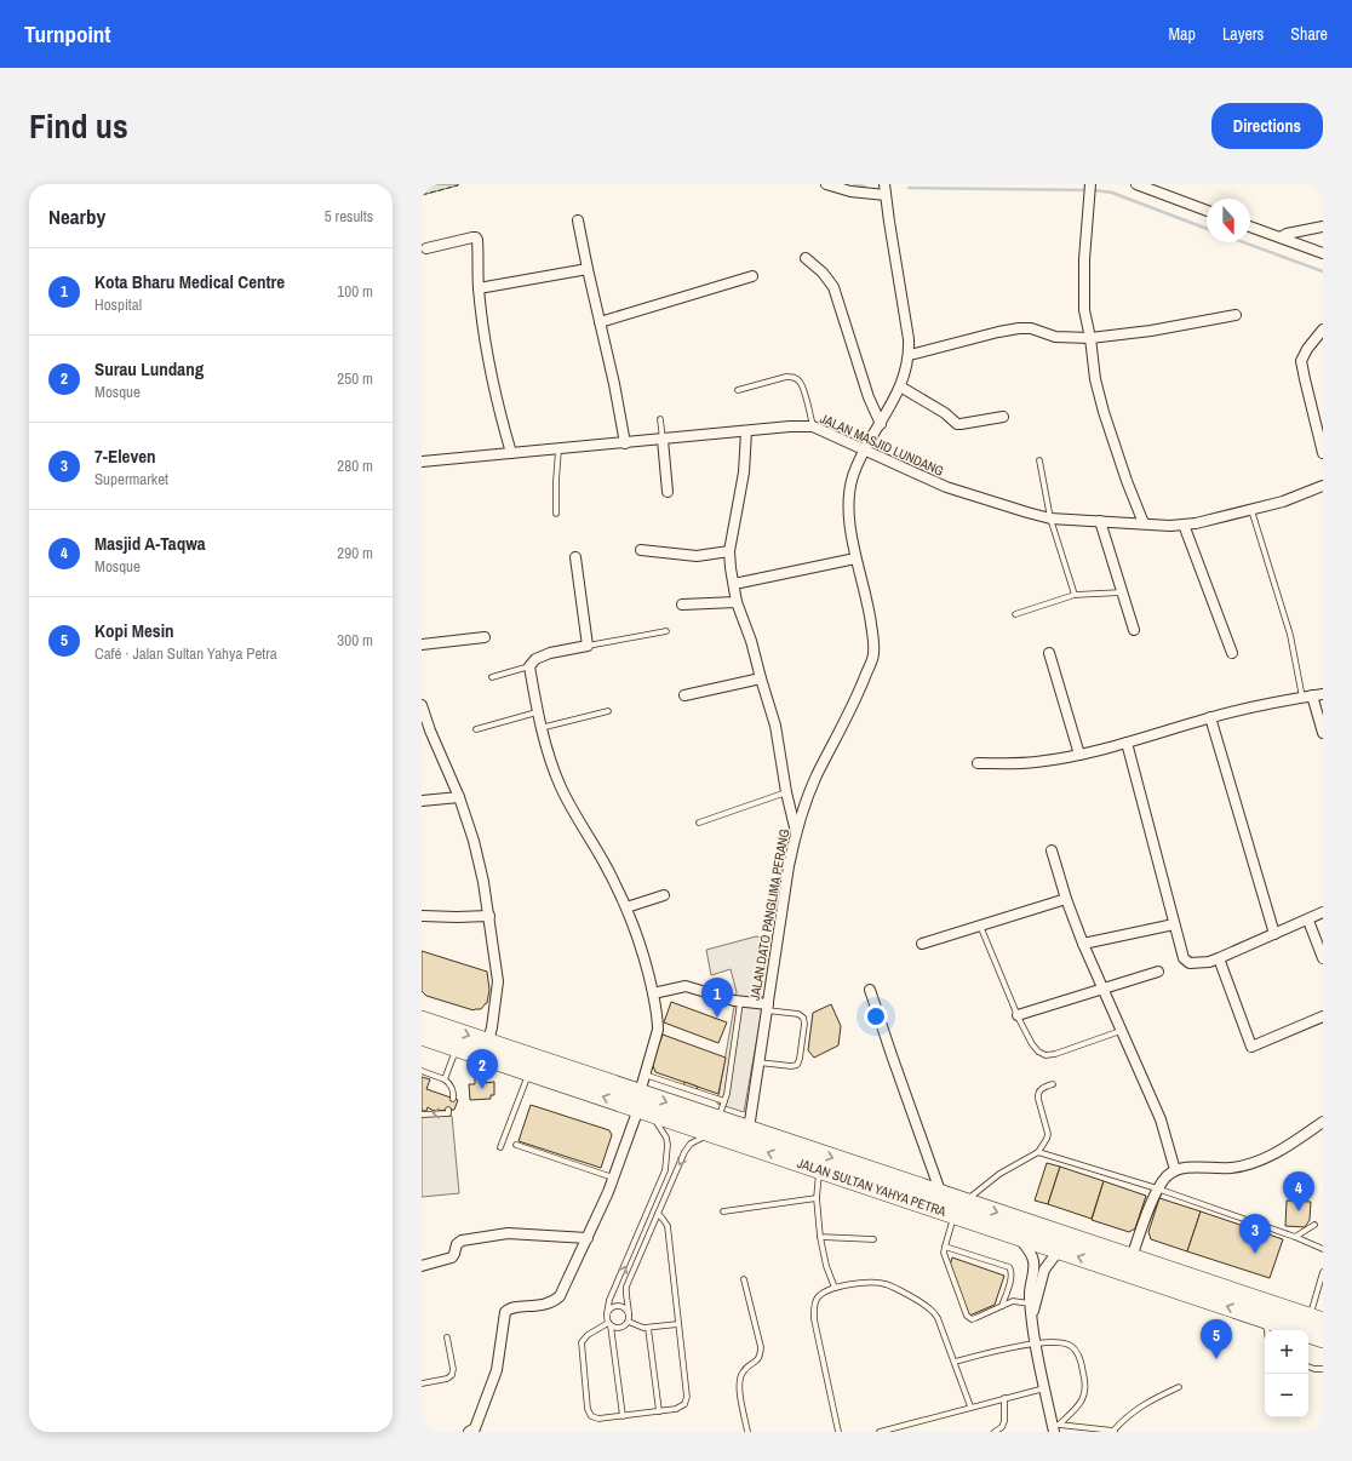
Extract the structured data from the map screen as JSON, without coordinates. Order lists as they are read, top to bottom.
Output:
{
  "streets": {
    "highway": ["JALAN SULTAN YAHYA PETRA"],
    "street": ["JALAN MASJID LUNDANG", "JALAN DATO PANGLIMA PERANG"]
  },
  "crossings": [
    ["JALAN MASJID LUNDANG", "JALAN DATO PANGLIMA PERANG"],
    ["JALAN DATO PANGLIMA PERANG", "JALAN SULTAN YAHYA PETRA"]
  ],
  "north": "bottom",
  "page": {
    "header": "Turnpoint",
    "nav": ["Map", "Layers", "Share"],
    "title": "Find us",
    "buttons": "Directions",
    "heading": ["Nearby", "5 results"],
    "list": [
      {
        "mark": "1",
        "name": "Kota Bharu Medical Centre",
        "note": "Hospital",
        "value": "100 m"
      },
      {
        "mark": "2",
        "name": "Surau Lundang",
        "note": "Mosque",
        "value": "250 m"
      },
      {
        "mark": "3",
        "name": "7-Eleven",
        "note": "Supermarket",
        "value": "280 m"
      },
      {
        "mark": "4",
        "name": "Masjid A-Taqwa",
        "note": "Mosque",
        "value": "290 m"
      },
      {
        "mark": "5",
        "name": "Kopi Mesin",
        "note": "Café · Jalan Sultan Yahya Petra",
        "value": "300 m"
      }
    ],
    "pins": [
      "1",
      "2",
      "4",
      "3",
      "5"
    ],
    "map_buttons": ["+", "−"]
  }
}
